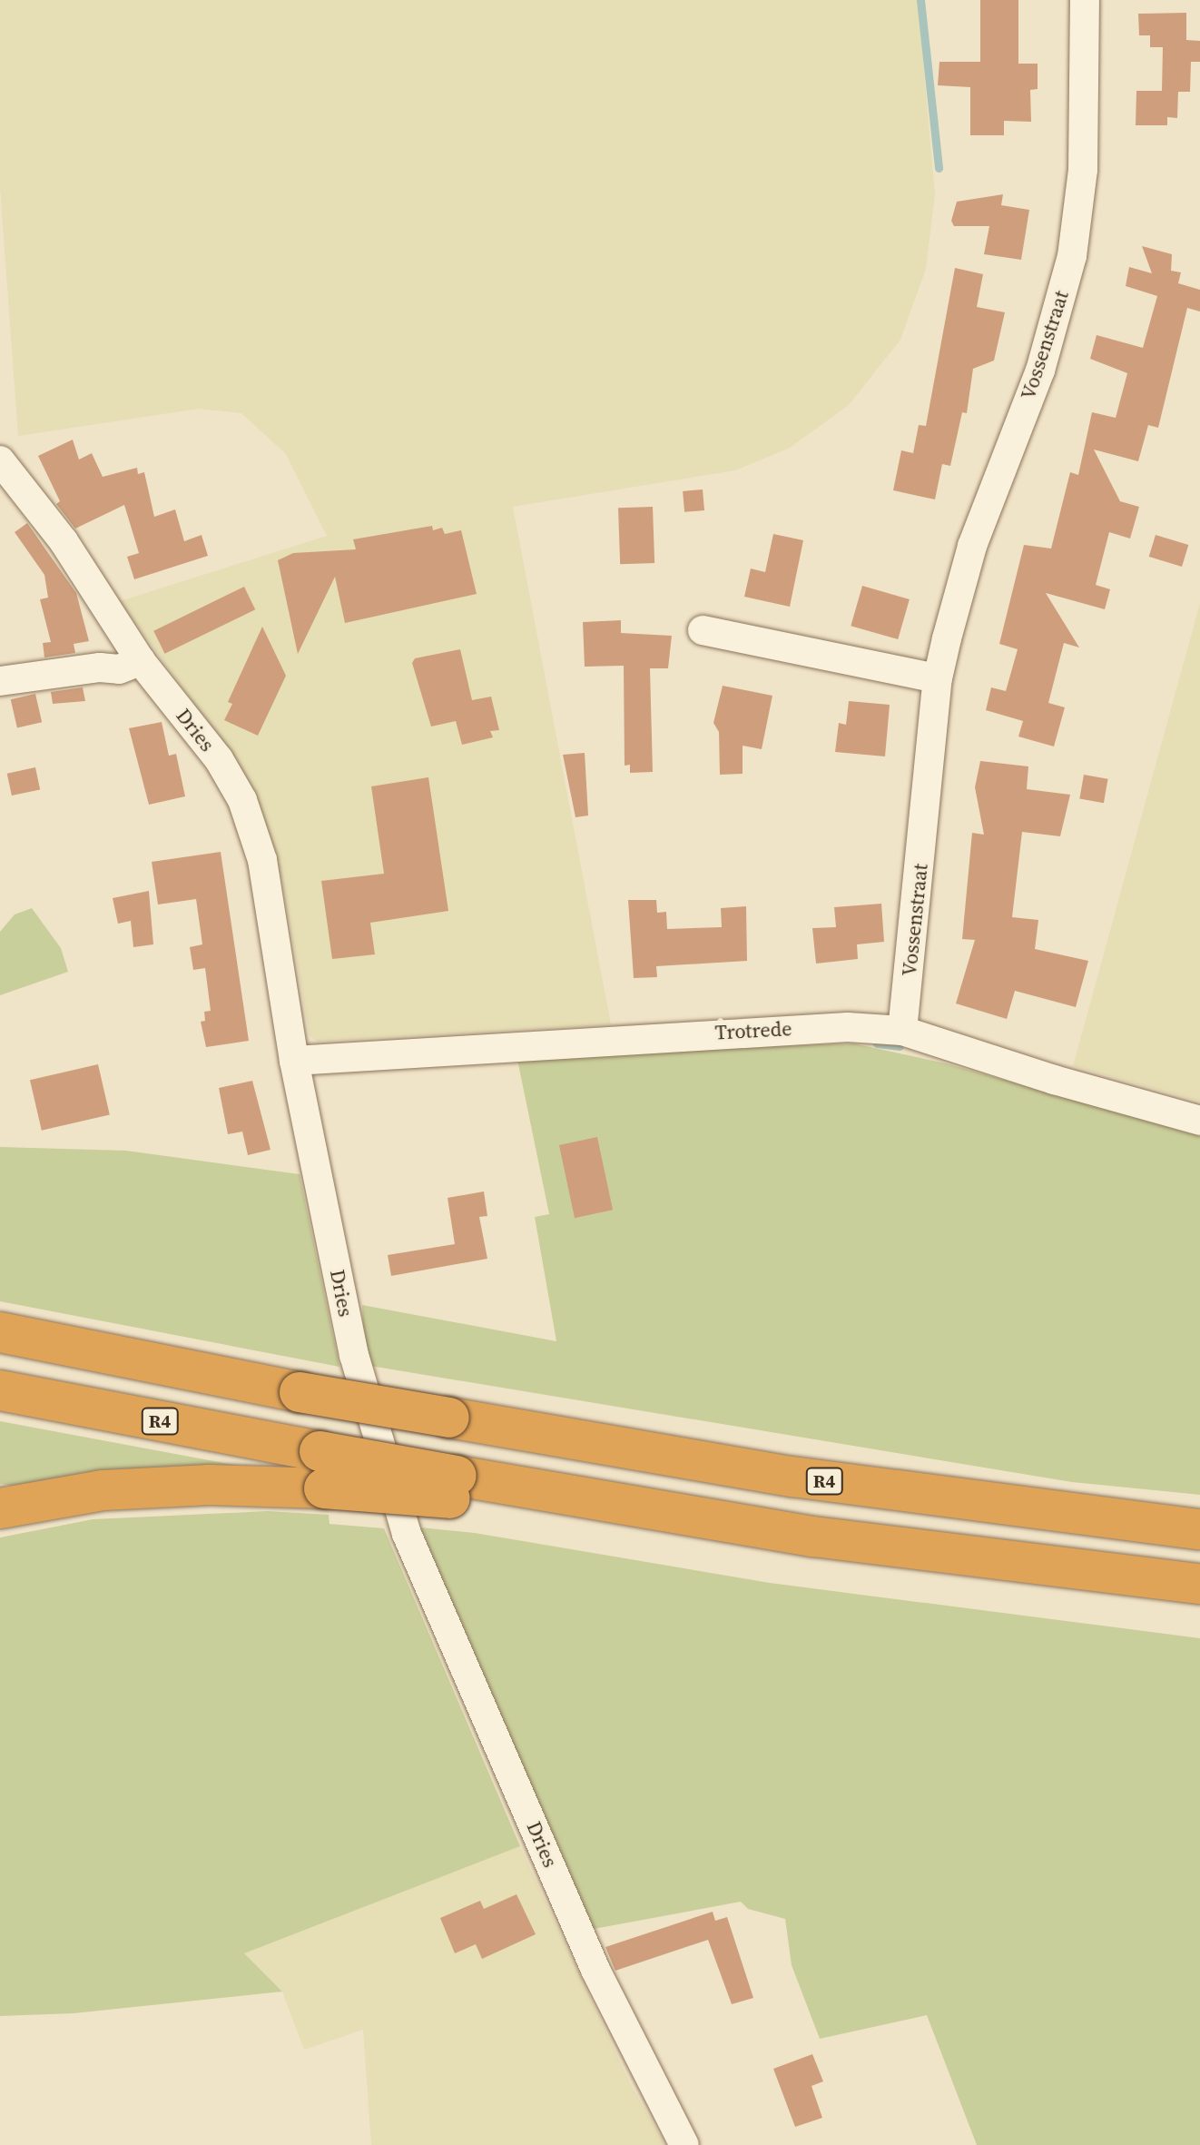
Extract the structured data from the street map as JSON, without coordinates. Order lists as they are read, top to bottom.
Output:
{
  "streets": {
    "highway": ["R4"],
    "street": ["Vossenstraat", "Dries", "Trotrede"]
  },
  "crossings": [
    ["Vossenstraat", "Trotrede"],
    ["Dries", "Trotrede"]
  ]
}
